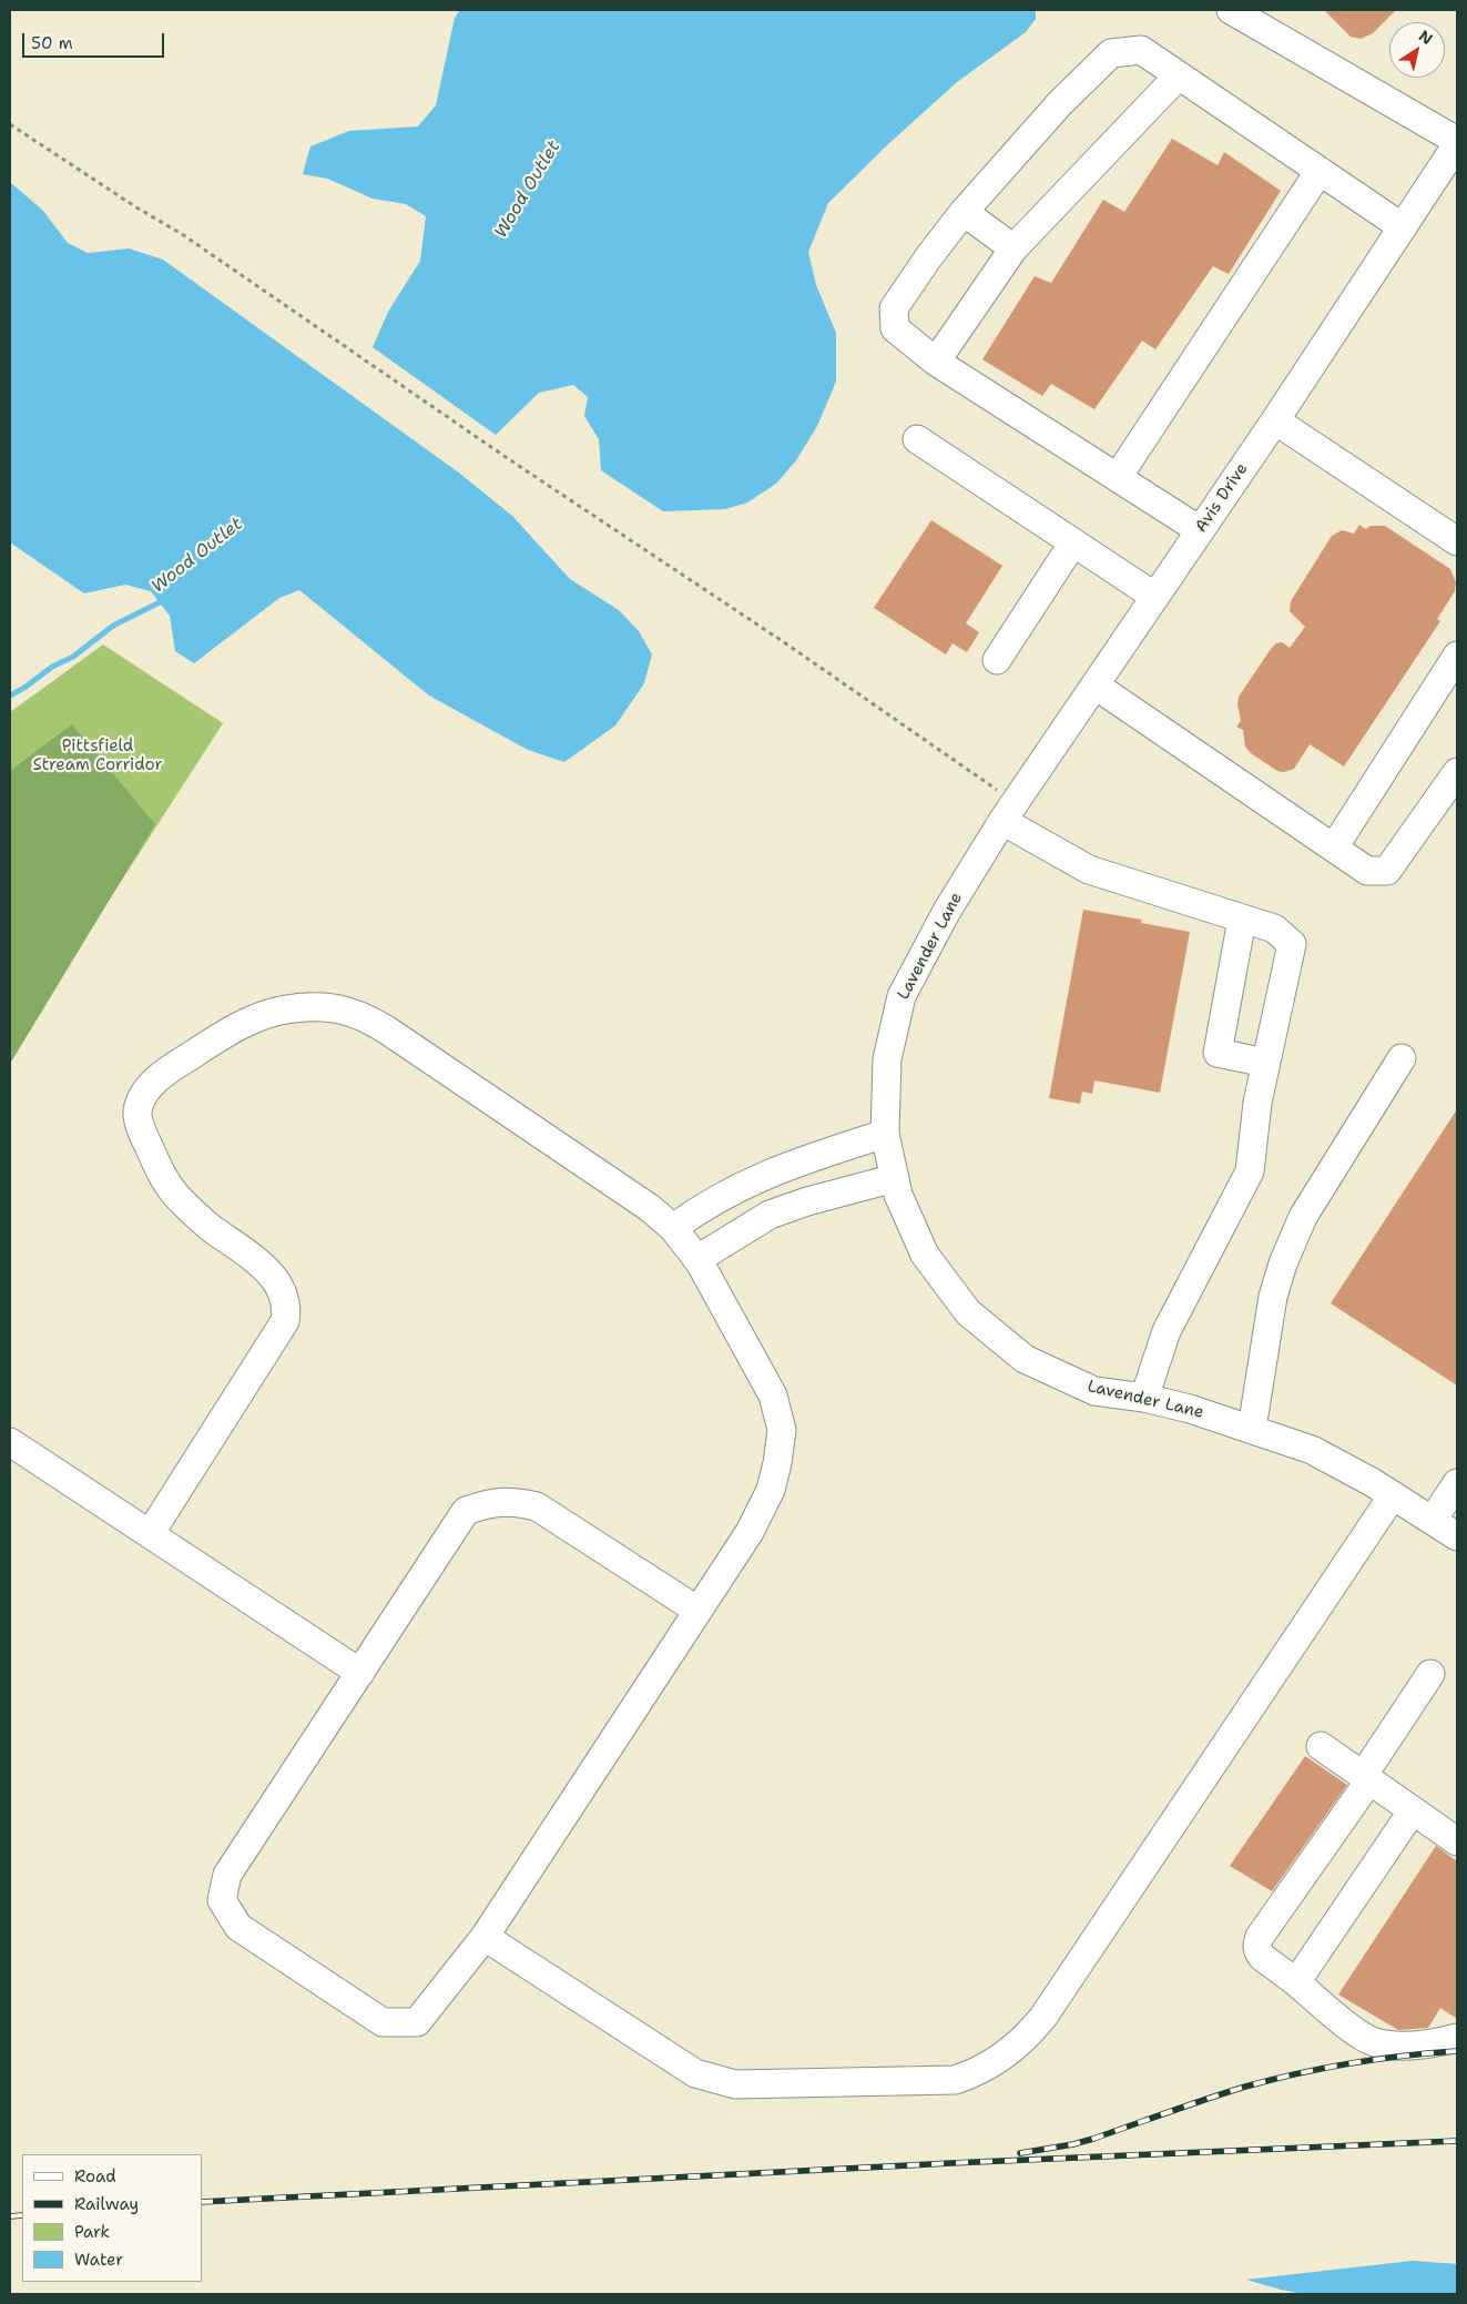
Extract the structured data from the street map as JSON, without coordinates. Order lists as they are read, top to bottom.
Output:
{
  "streets": {
    "street": ["Avis Drive", "Lavender Lane"]
  },
  "crossings": [
    ["Avis Drive", "Lavender Lane"]
  ],
  "water": ["Wood Outlet"],
  "parks": ["Pittsfield Stream Corridor"],
  "legend": [
    "Road",
    "Railway",
    "Park",
    "Water"
  ],
  "scale_bar": "50 m",
  "north": "top right"
}
